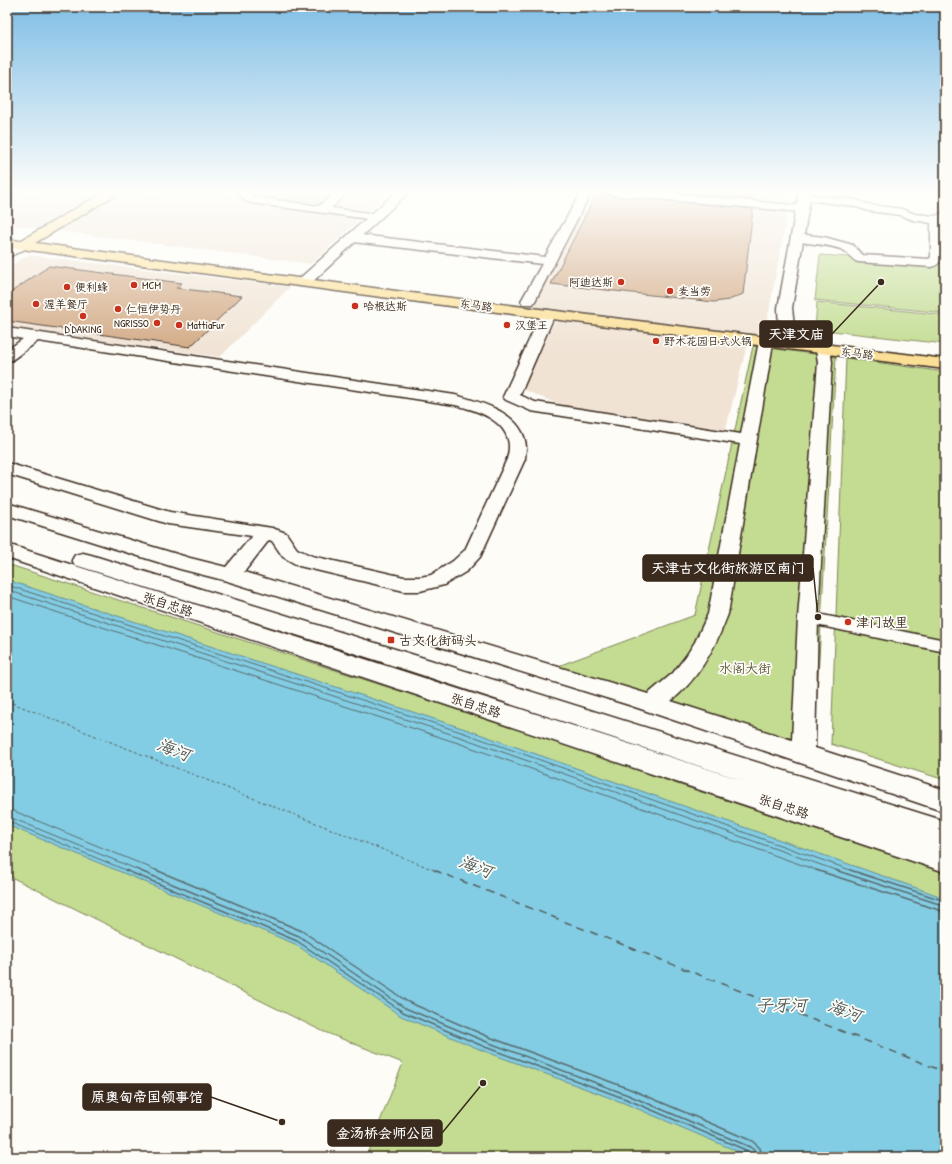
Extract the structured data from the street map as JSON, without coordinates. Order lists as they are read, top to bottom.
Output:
{
  "streets": {
    "main road": ["东马路"],
    "street": ["张自忠路"]
  },
  "water": ["海河", "子牙河"],
  "parks": ["水阁大街"],
  "places": {
    "other": [
      "阿迪达斯",
      "天津文庙",
      "MCM",
      "便利蜂",
      "麦当劳",
      "渥羊餐厅",
      "哈根达斯",
      "仁恒伊势丹",
      "D'DAKING",
      "NGRISSO",
      "MattiaFur",
      "汉堡王",
      "野木花园日式火锅",
      "天津古文化街旅游区南门",
      "津门故里",
      "金汤桥会师公园",
      "原奥匈帝国领事馆"
    ],
    "transit": ["古文化街码头"]
  }
}
